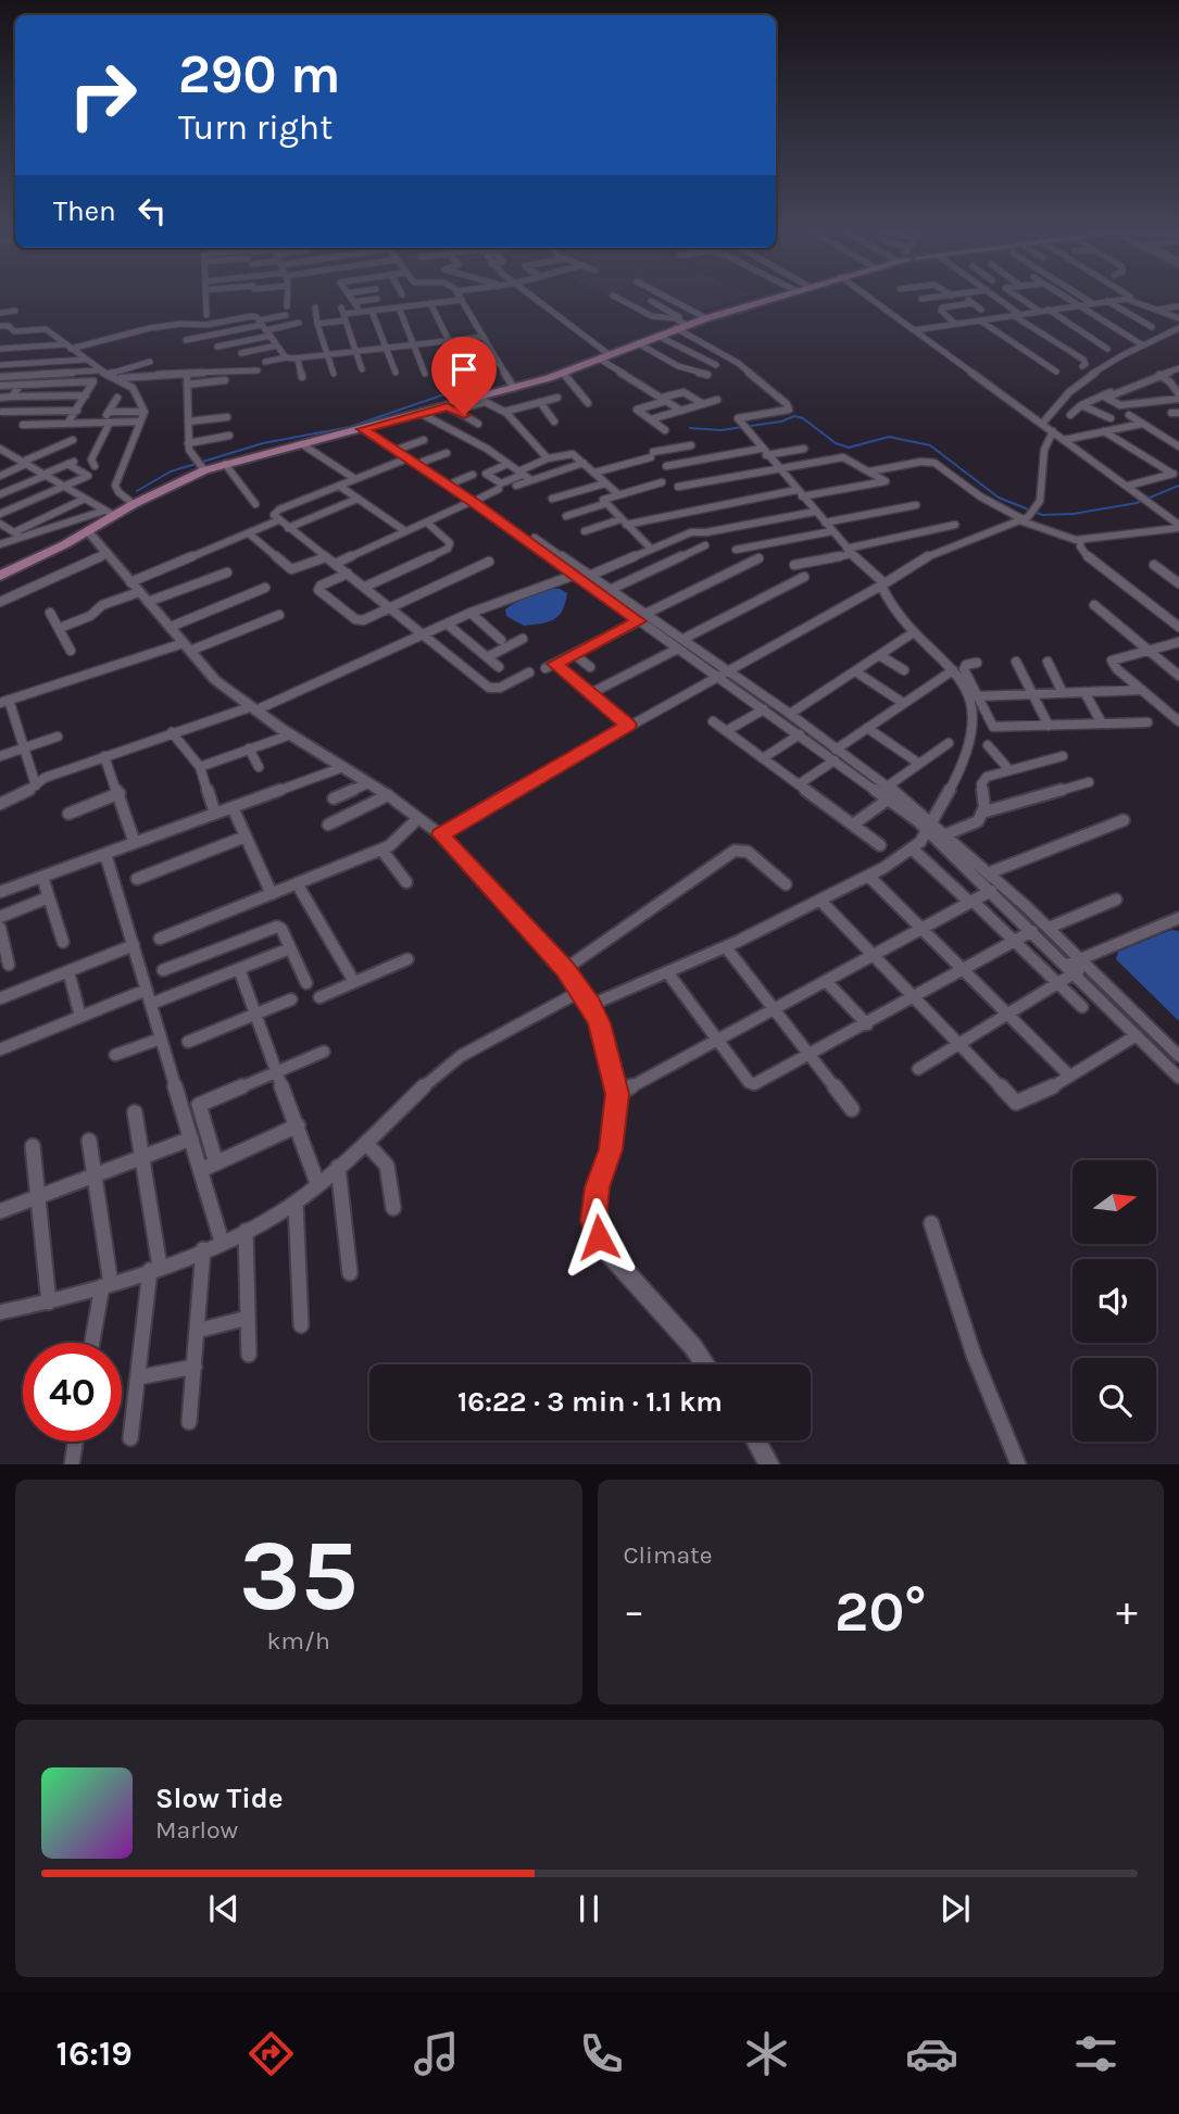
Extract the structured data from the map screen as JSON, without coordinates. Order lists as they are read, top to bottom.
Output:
{
  "north": "right",
  "page": {
    "turn": ["290 m", "Turn right"],
    "then": "Then",
    "limit": "40",
    "trip": "16:22 · 3 min · 1.1 km",
    "tile": [
      ["35", "km/h"],
      "Climate"
    ],
    "heat": ["−", "20°", "+"],
    "song": ["Slow Tide", "Marlow"],
    "tabs": "16:19"
  }
}
